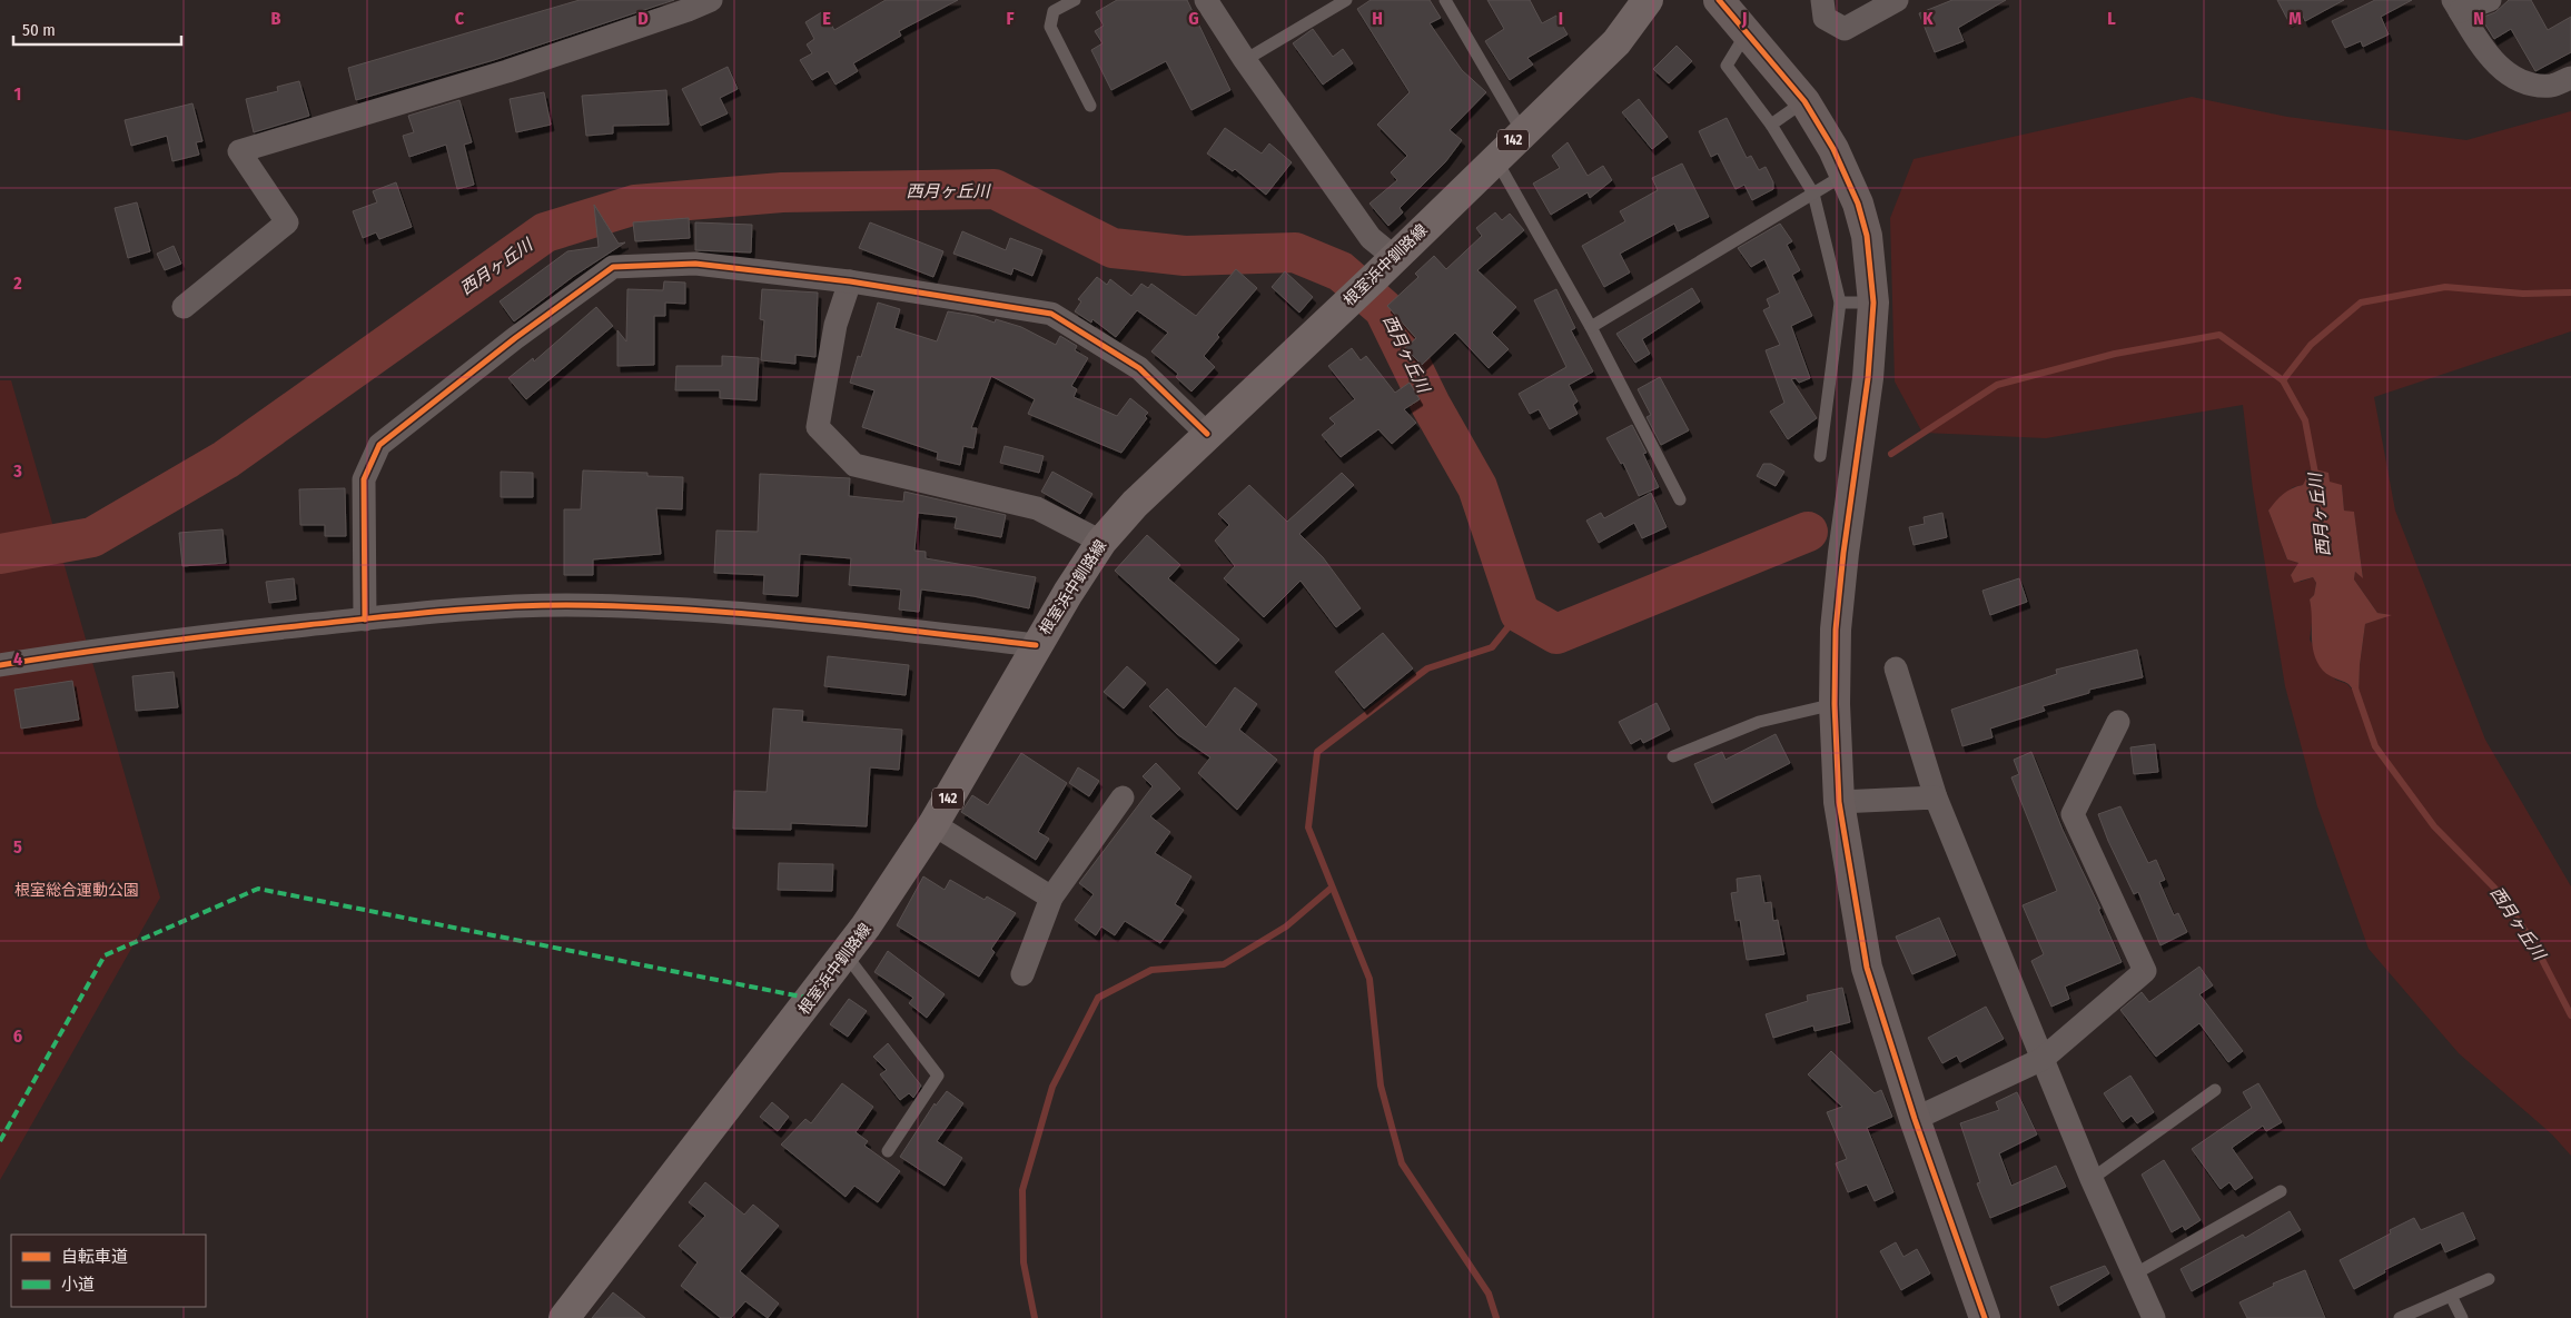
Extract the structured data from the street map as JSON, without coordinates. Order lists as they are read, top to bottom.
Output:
{
  "streets": {
    "main road": ["142", "根室浜中釧路線"]
  },
  "water": ["西月ヶ丘川"],
  "parks": ["根室総合運動公園"],
  "legend": ["自転車道", "小道"],
  "scale_bar": "50 m",
  "grid": {
    "columns": [
      "B",
      "C",
      "D",
      "E",
      "F",
      "G",
      "H",
      "I",
      "J",
      "K",
      "L",
      "M",
      "N"
    ],
    "rows": [
      "1",
      "2",
      "3",
      "4",
      "5",
      "6"
    ]
  }
}
